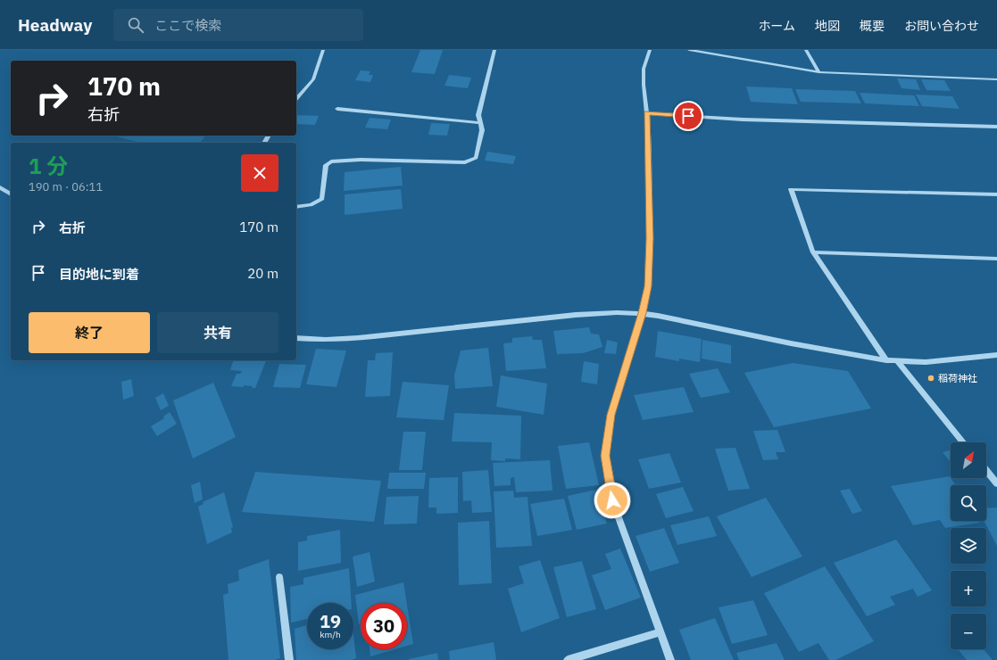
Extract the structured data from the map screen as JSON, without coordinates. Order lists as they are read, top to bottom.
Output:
{
  "places": ["稲荷神社"],
  "north": "top right",
  "page": {
    "header": "Headway",
    "search": "ここで検索",
    "nav": [
      "ホーム",
      "地図",
      "概要",
      "お問い合わせ"
    ],
    "turn": ["170 m", "右折"],
    "heading": ["1 分", "190 m · 06:11"],
    "list": [
      {
        "name": "右折",
        "value": "170 m"
      },
      {
        "name": "目的地に到着",
        "value": "20 m"
      }
    ],
    "buttons": ["終了", "共有"],
    "map_buttons": ["+", "−"],
    "speed": "19 km/h",
    "limit": "30"
  }
}
